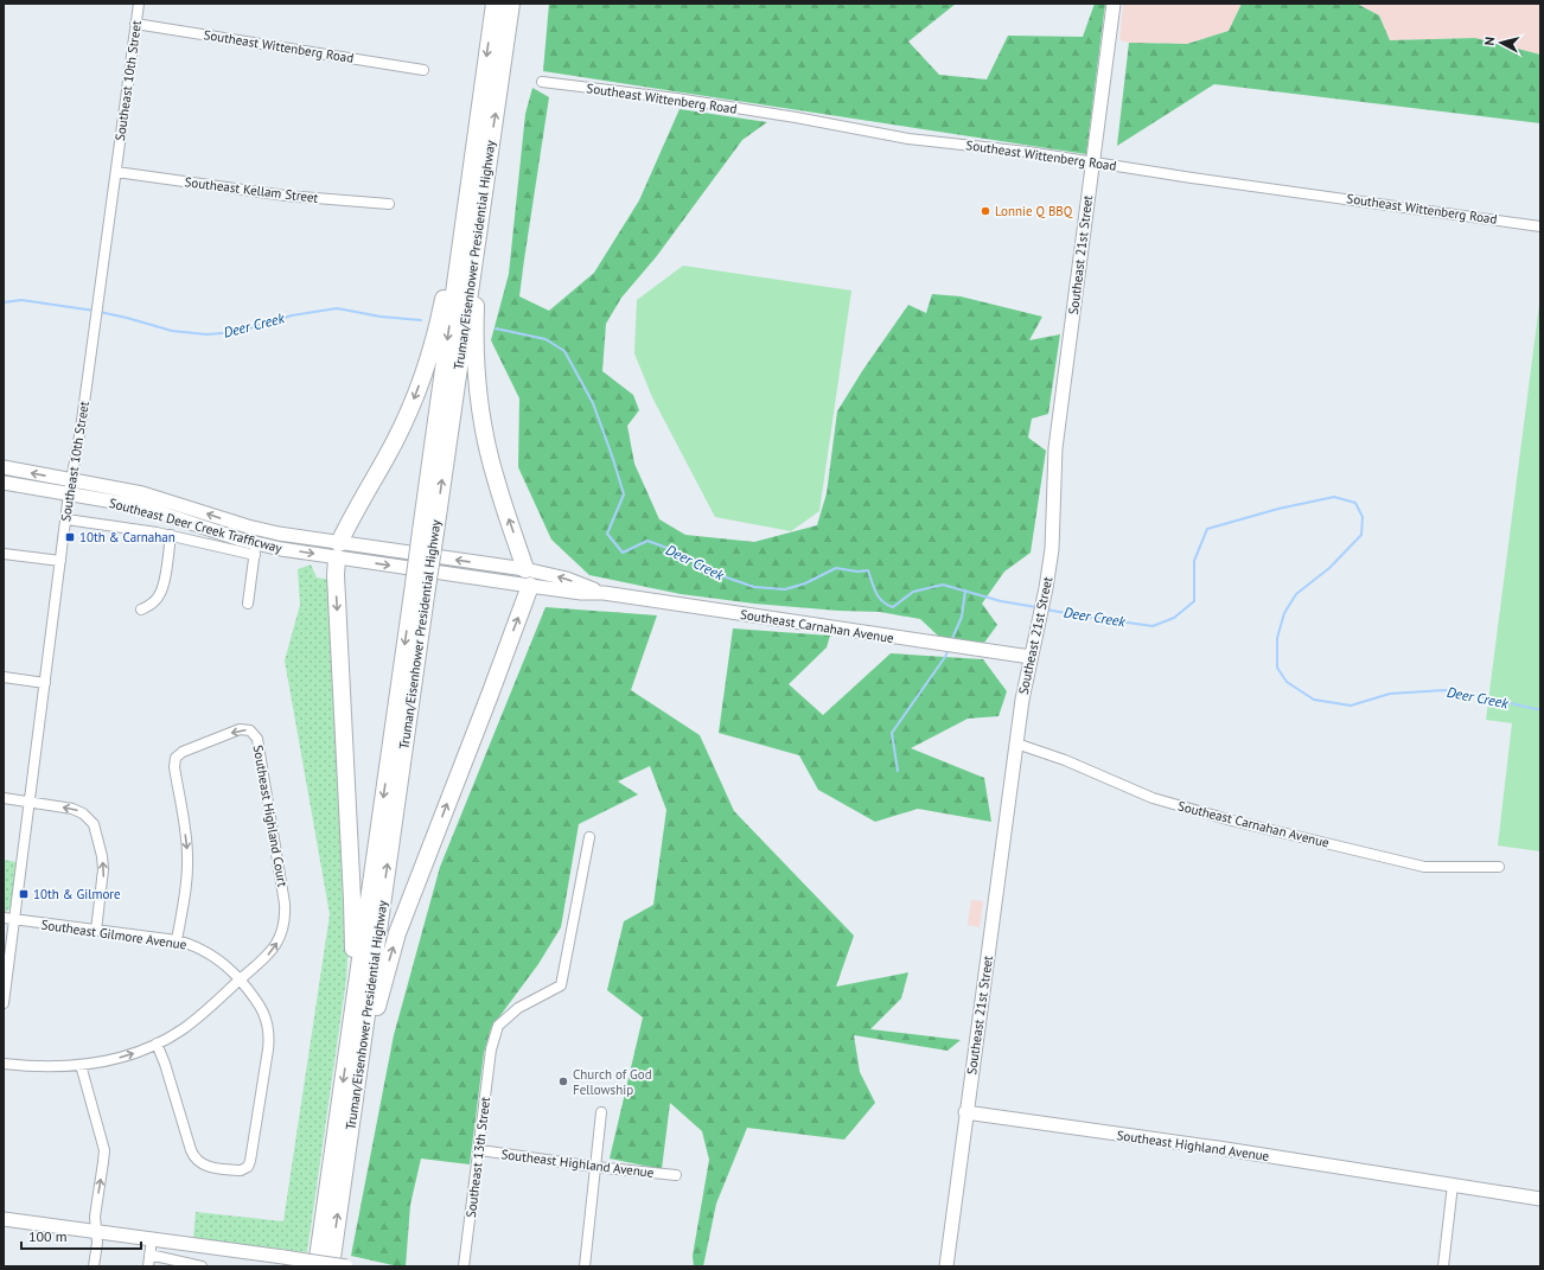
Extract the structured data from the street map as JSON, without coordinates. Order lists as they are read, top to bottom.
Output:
{
  "streets": {
    "highway": ["Truman/Eisenhower Presidential Highway"],
    "street": [
      "Southeast Wittenberg Road",
      "Southeast 10th Street",
      "Southeast Kellam Street",
      "Southeast 21st Street",
      "Southeast Deer Creek Trafficway",
      "Southeast Carnahan Avenue",
      "Southeast Highland Court",
      "Southeast Gilmore Avenue",
      "Southeast Highland Avenue",
      "Southeast 13th Street"
    ]
  },
  "crossings": [
    ["Southeast Wittenberg Road", "Southeast 10th Street"],
    ["Southeast Wittenberg Road", "Southeast 21st Street"],
    ["Southeast 10th Street", "Southeast Kellam Street"],
    ["Southeast 10th Street", "Southeast Deer Creek Trafficway"],
    ["Southeast 10th Street", "Southeast Gilmore Avenue"],
    ["Southeast 21st Street", "Southeast Carnahan Avenue"],
    ["Southeast 21st Street", "Southeast Highland Avenue"],
    ["Southeast Deer Creek Trafficway", "Southeast Carnahan Avenue"],
    ["Southeast Highland Court", "Southeast Gilmore Avenue"],
    ["Southeast Highland Avenue", "Southeast 13th Street"]
  ],
  "water": ["Deer Creek"],
  "places": {
    "other": ["Lonnie Q BBQ", "Church of God Fellowship"],
    "transit": ["10th & Carnahan", "10th & Gilmore"]
  },
  "scale_bar": "100 m",
  "north": "left"
}
